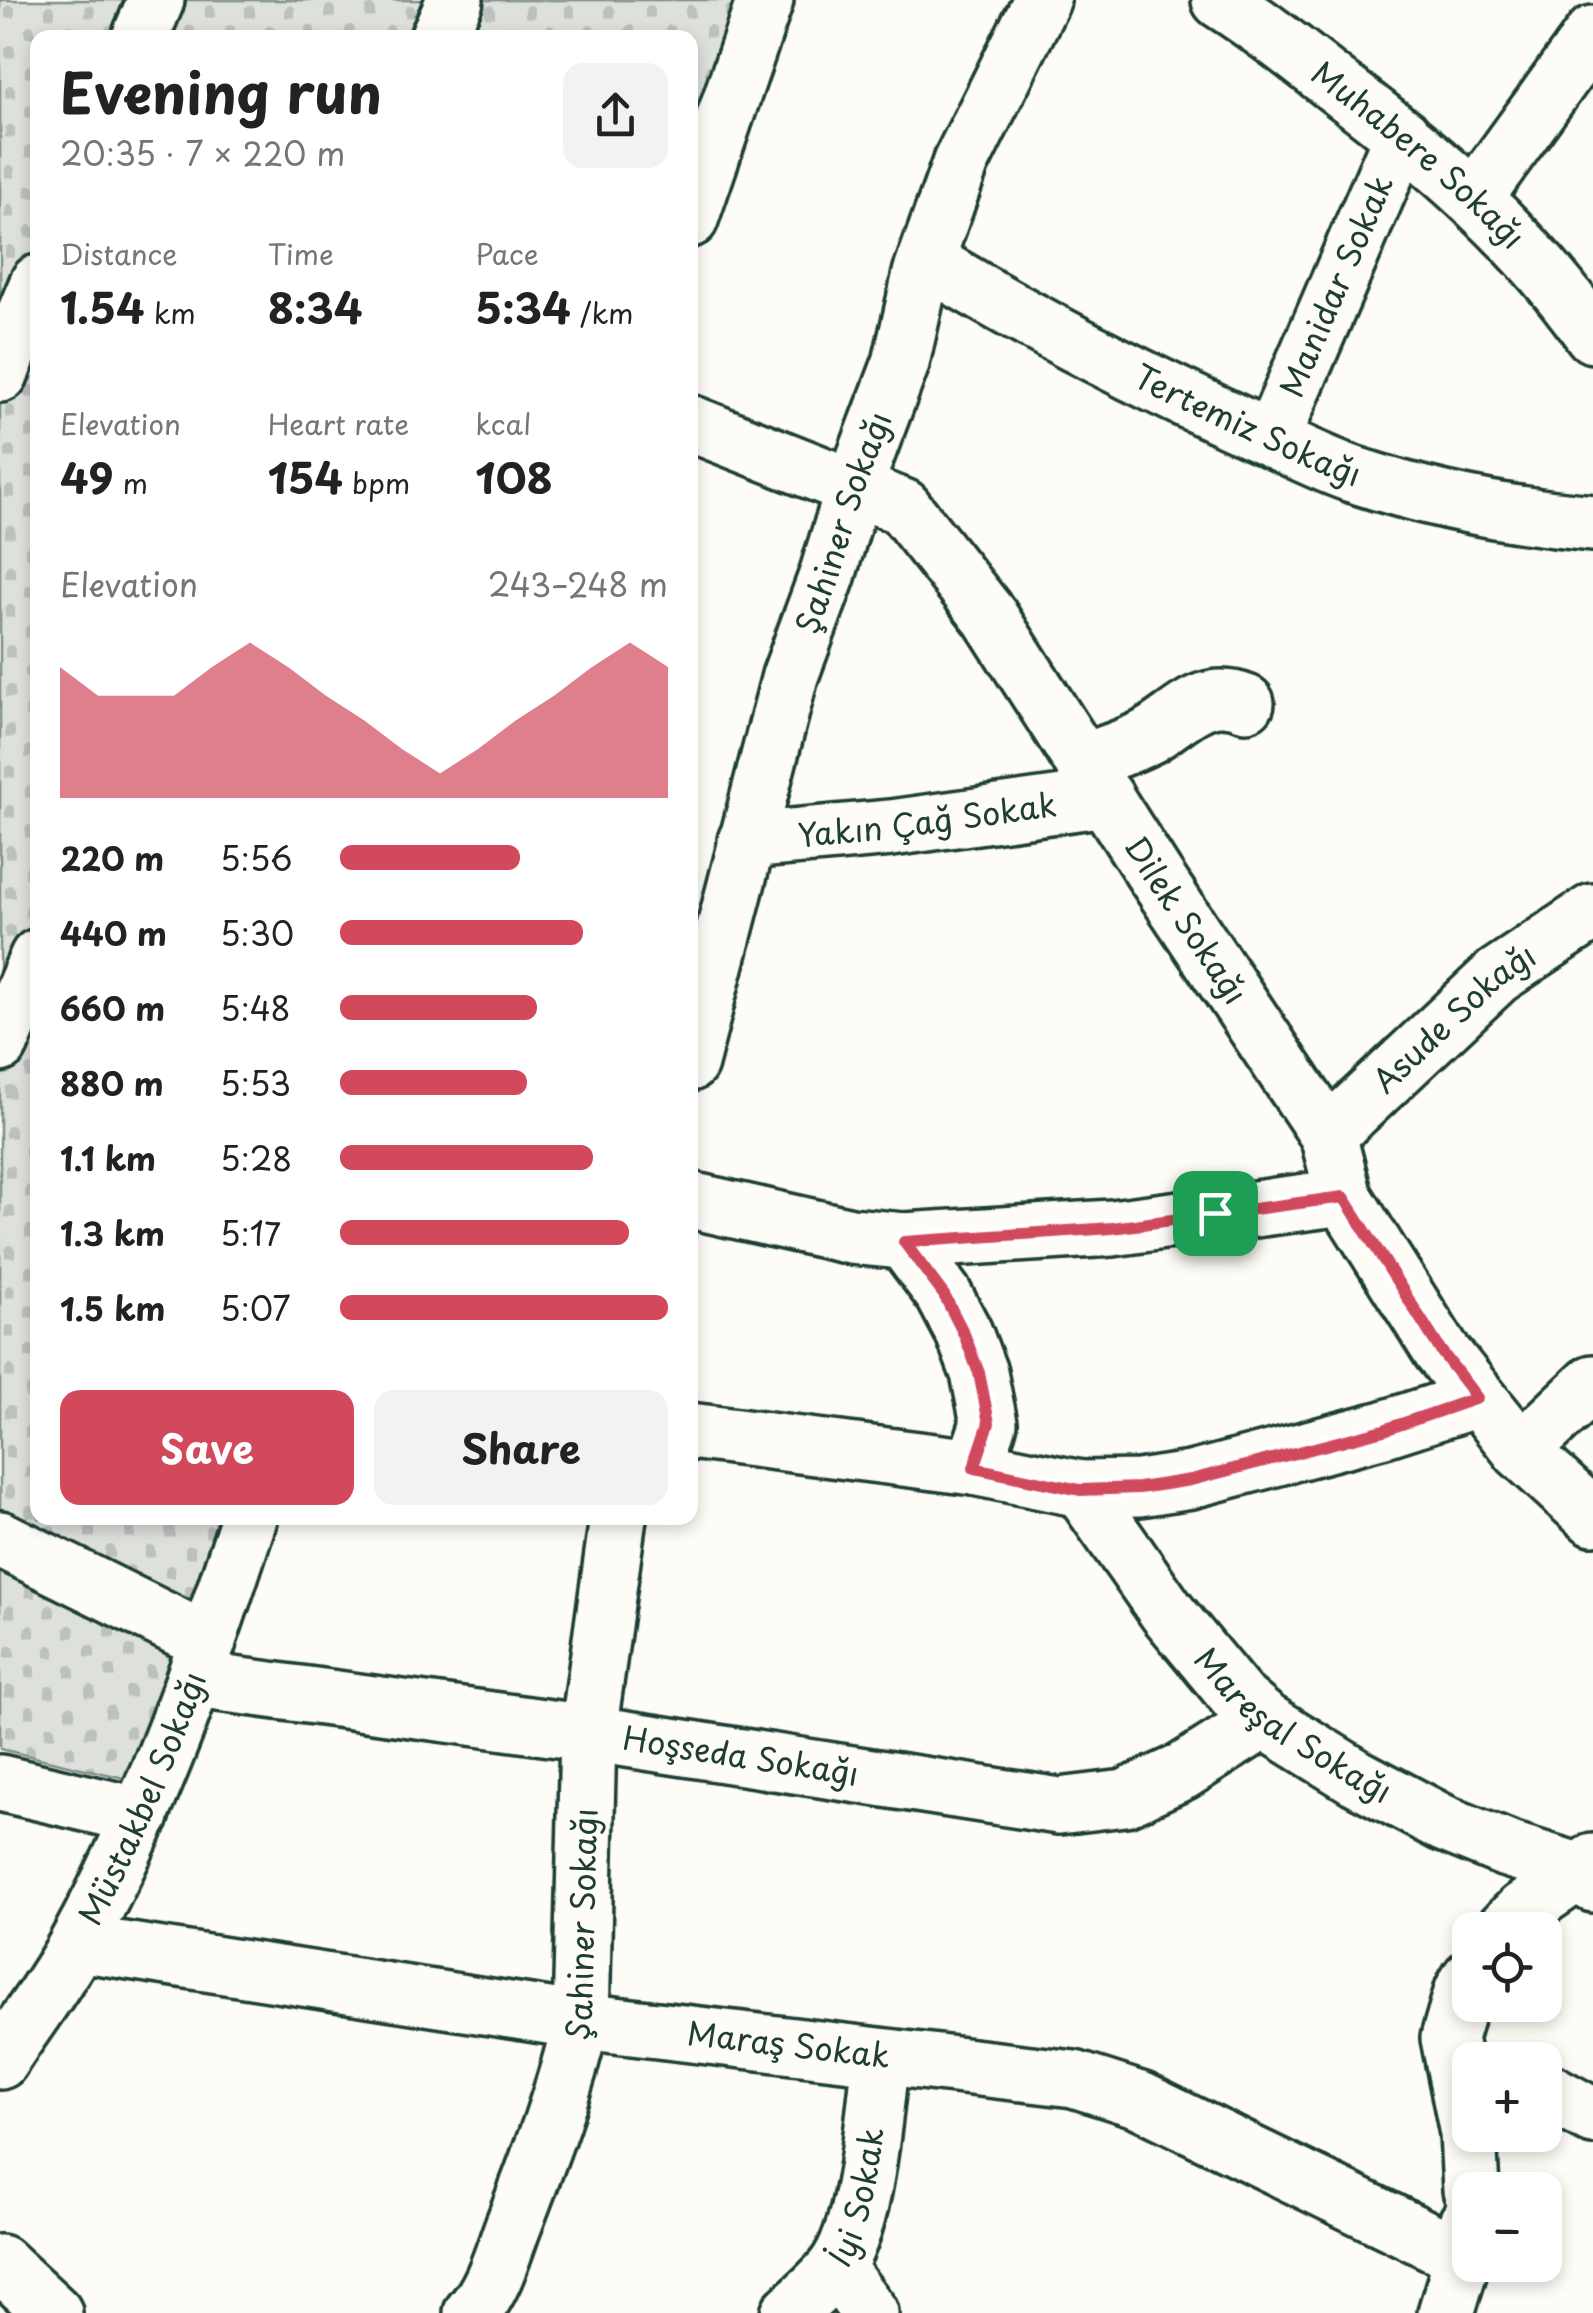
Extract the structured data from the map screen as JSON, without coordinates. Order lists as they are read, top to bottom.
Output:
{
  "streets": {
    "street": [
      "Muhabere Sokağı",
      "Manidar Sokak",
      "Tertemiz Sokağı",
      "Şahiner Sokağı",
      "Yakın Çağ Sokak",
      "Dilek Sokağı",
      "Asude Sokağı",
      "Mareşal Sokağı",
      "Hoşseda Sokağı",
      "Müstakbel Sokağı",
      "Maraş Sokak",
      "İyi Sokak"
    ]
  },
  "crossings": [
    ["Muhabere Sokağı", "Manidar Sokak"],
    ["Manidar Sokak", "Tertemiz Sokağı"],
    ["Tertemiz Sokağı", "Şahiner Sokağı"],
    ["Şahiner Sokağı", "Yakın Çağ Sokak"],
    ["Şahiner Sokağı", "Dilek Sokağı"],
    ["Şahiner Sokağı", "Hoşseda Sokağı"],
    ["Şahiner Sokağı", "Maraş Sokak"],
    ["Yakın Çağ Sokak", "Dilek Sokağı"],
    ["Dilek Sokağı", "Asude Sokağı"],
    ["Mareşal Sokağı", "Hoşseda Sokağı"],
    ["Hoşseda Sokağı", "Müstakbel Sokağı"],
    ["Müstakbel Sokağı", "Maraş Sokak"],
    ["Maraş Sokak", "İyi Sokak"]
  ],
  "page": {
    "heading": ["Evening run", "20:35 · 7 × 220 m"],
    "stats": [
      ["Distance", "1.54 km"],
      ["Time", "8:34"],
      ["Pace", "5:34 /km"],
      ["Elevation", "49 m"],
      ["Heart rate", "154 bpm"],
      ["kcal", "108"]
    ],
    "chart": ["Elevation", "243–248 m"],
    "list": [
      {
        "name": "220 m",
        "note": "5:56"
      },
      {
        "name": "440 m",
        "note": "5:30"
      },
      {
        "name": "660 m",
        "note": "5:48"
      },
      {
        "name": "880 m",
        "note": "5:53"
      },
      {
        "name": "1.1 km",
        "note": "5:28"
      },
      {
        "name": "1.3 km",
        "note": "5:17"
      },
      {
        "name": "1.5 km",
        "note": "5:07"
      }
    ],
    "buttons": ["Save", "Share"],
    "map_buttons": ["+", "−"]
  }
}
